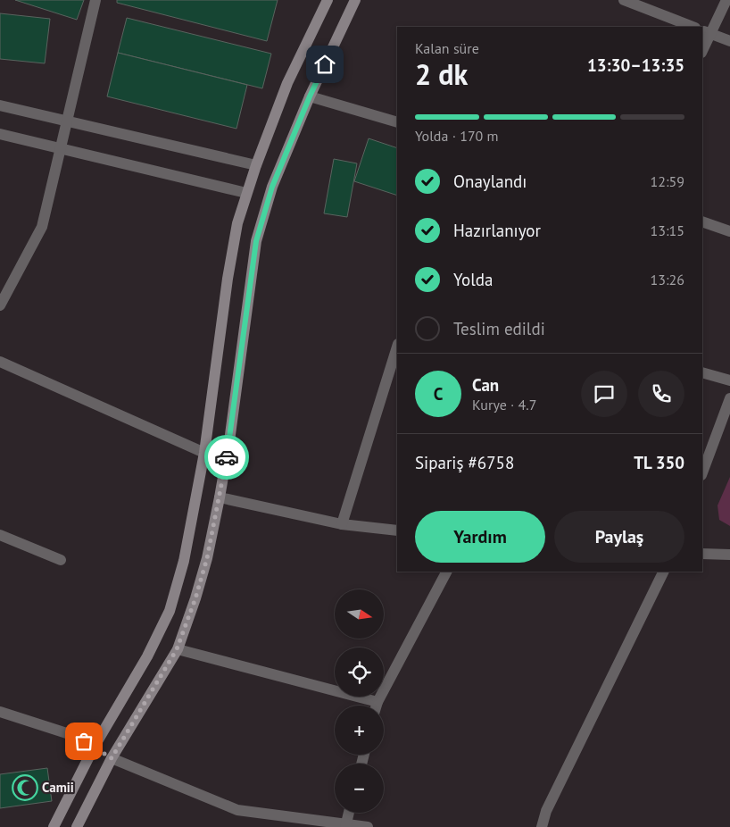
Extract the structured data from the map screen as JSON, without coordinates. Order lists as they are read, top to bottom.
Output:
{
  "places": {
    "mosque": ["Camii"]
  },
  "north": "right",
  "page": {
    "heading": ["2 dk", "Kalan süre", "13:30–13:35"],
    "panel": [
      "Can",
      "Kurye · 4.7",
      "Sipariş #6758",
      "TL 350"
    ],
    "bar": "Yolda · 170 m",
    "list": [
      ["Onaylandı", "12:59"],
      ["Hazırlanıyor", "13:15"],
      ["Yolda", "13:26"],
      "Teslim edildi"
    ],
    "round": "C",
    "buttons": ["Yardım", "Paylaş"],
    "map_buttons": ["+", "−"]
  }
}
